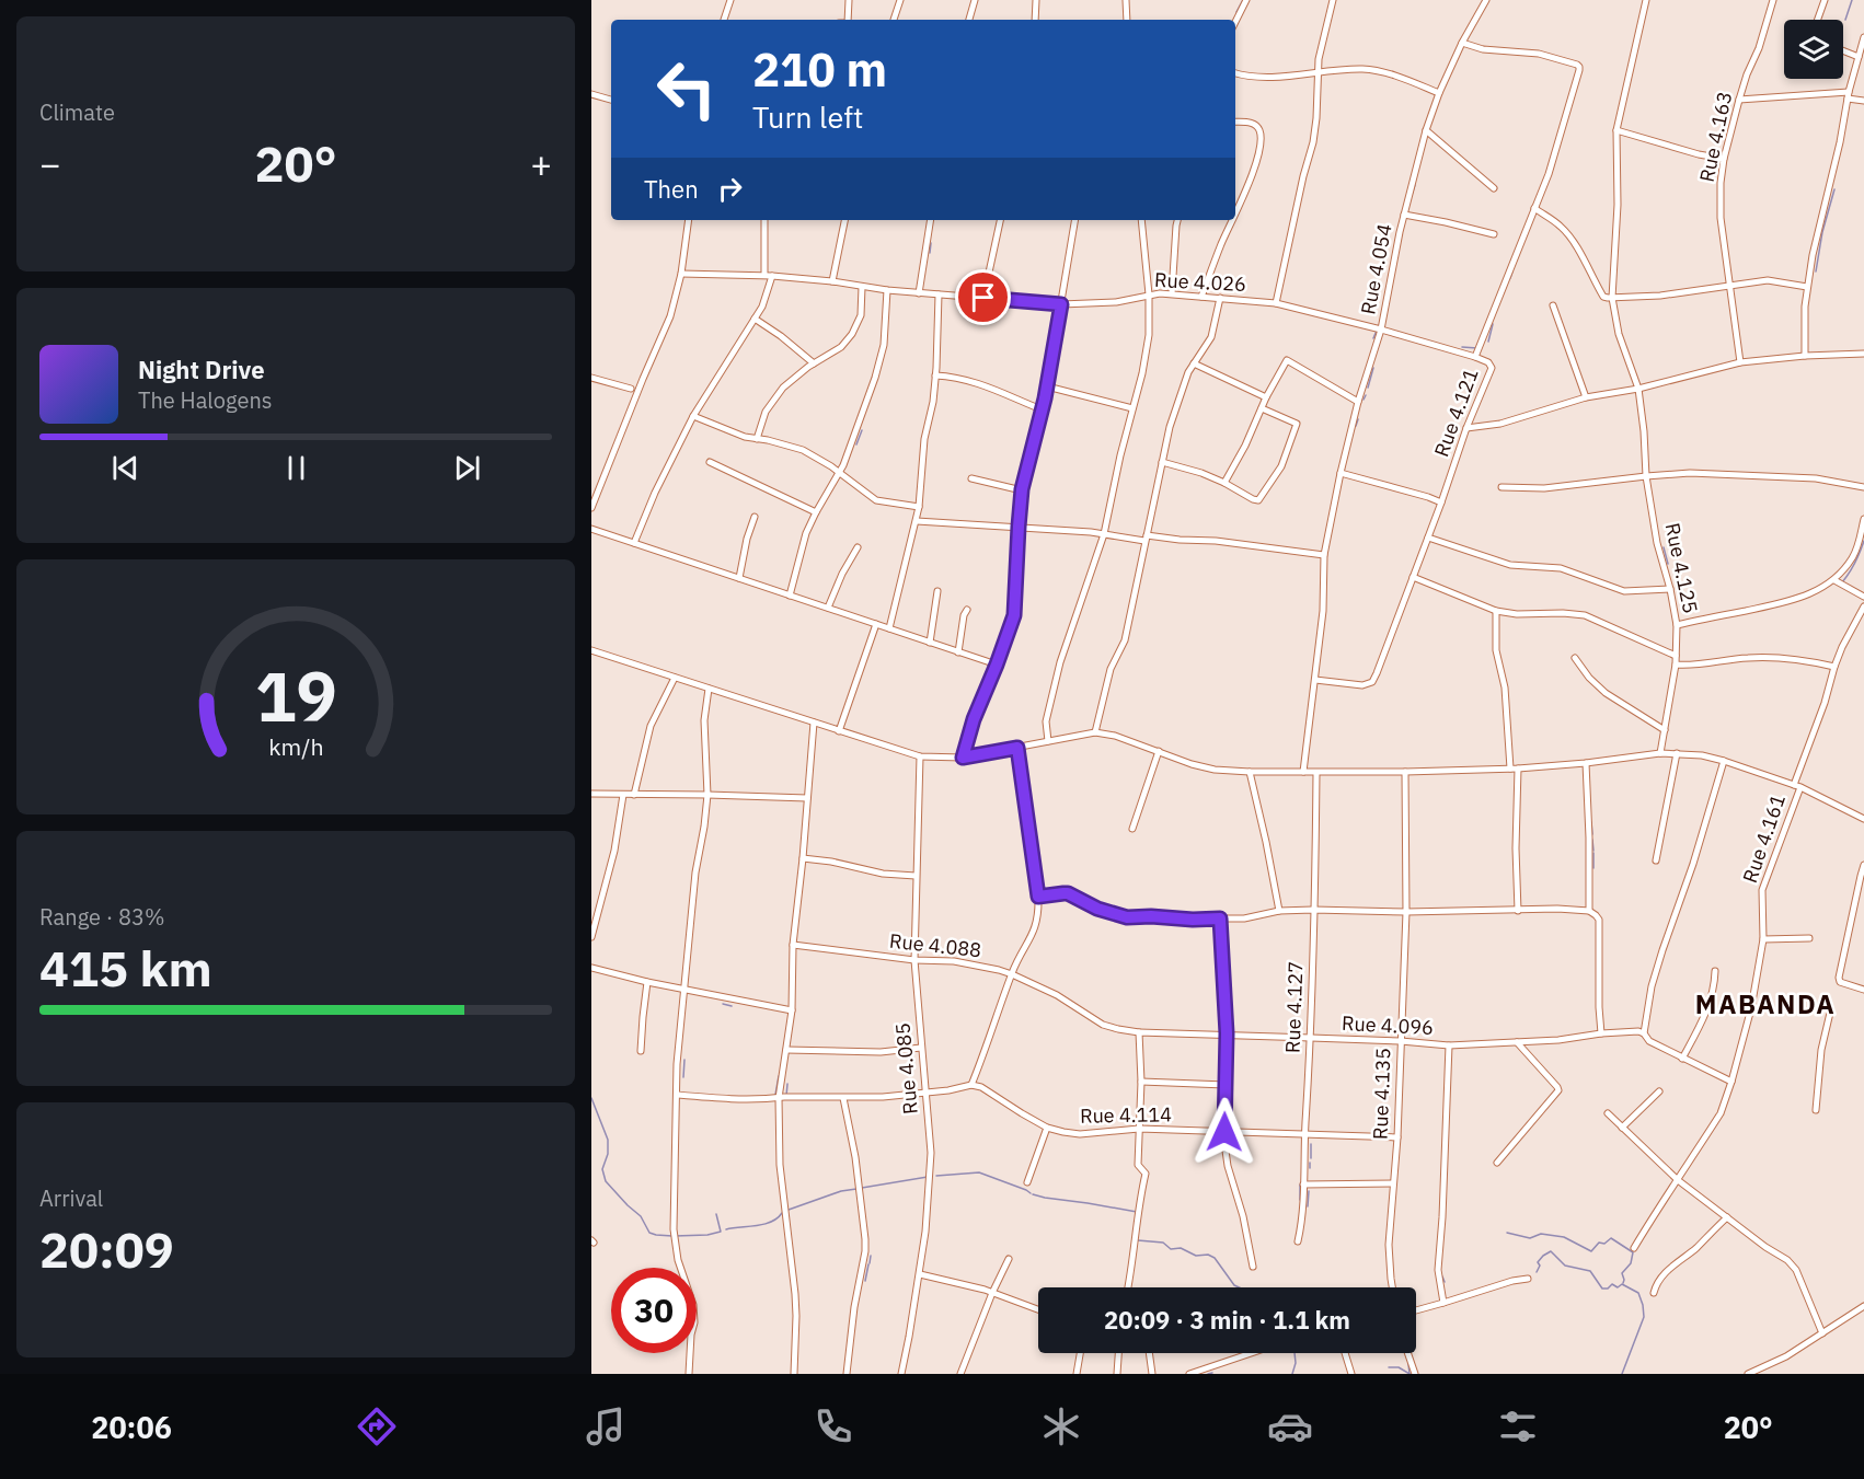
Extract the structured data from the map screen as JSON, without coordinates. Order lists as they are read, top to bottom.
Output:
{
  "streets": {
    "street": [
      "Rue 4.163",
      "Rue 4.054",
      "Rue 4.026",
      "Rue 4.121",
      "Rue 4.125",
      "Rue 4.161",
      "Rue 4.088",
      "Rue 4.127",
      "Rue 4.096",
      "Rue 4.085",
      "Rue 4.135",
      "Rue 4.114"
    ]
  },
  "crossings": [
    ["Rue 4.054", "Rue 4.026"],
    ["Rue 4.054", "Rue 4.121"],
    ["Rue 4.026", "Rue 4.121"],
    ["Rue 4.088", "Rue 4.096"],
    ["Rue 4.088", "Rue 4.085"],
    ["Rue 4.127", "Rue 4.096"],
    ["Rue 4.127", "Rue 4.114"],
    ["Rue 4.096", "Rue 4.135"],
    ["Rue 4.135", "Rue 4.114"]
  ],
  "districts": ["MABANDA"],
  "page": {
    "tile": [
      "Climate",
      ["Range · 83%", "415 km"],
      ["Arrival", "20:09"]
    ],
    "turn": ["210 m", "Turn left"],
    "heat": ["−", "20°", "+"],
    "then": "Then",
    "song": ["Night Drive", "The Halogens"],
    "limit": "30",
    "trip": "20:09 · 3 min · 1.1 km",
    "tabs": ["20:06", "20°"],
    "gauge": ["19", "km/h"]
  }
}
